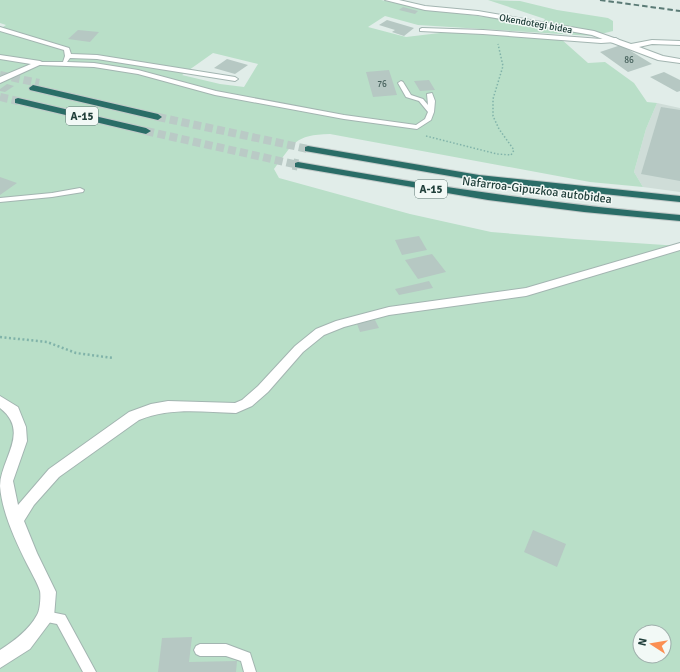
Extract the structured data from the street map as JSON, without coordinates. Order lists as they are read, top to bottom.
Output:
{
  "streets": {
    "highway": ["A-15", "Nafarroa-Gipuzkoa autobidea"],
    "street": ["Okendotegi bidea"]
  },
  "house_numbers": ["86", "76"],
  "north": "left"
}
